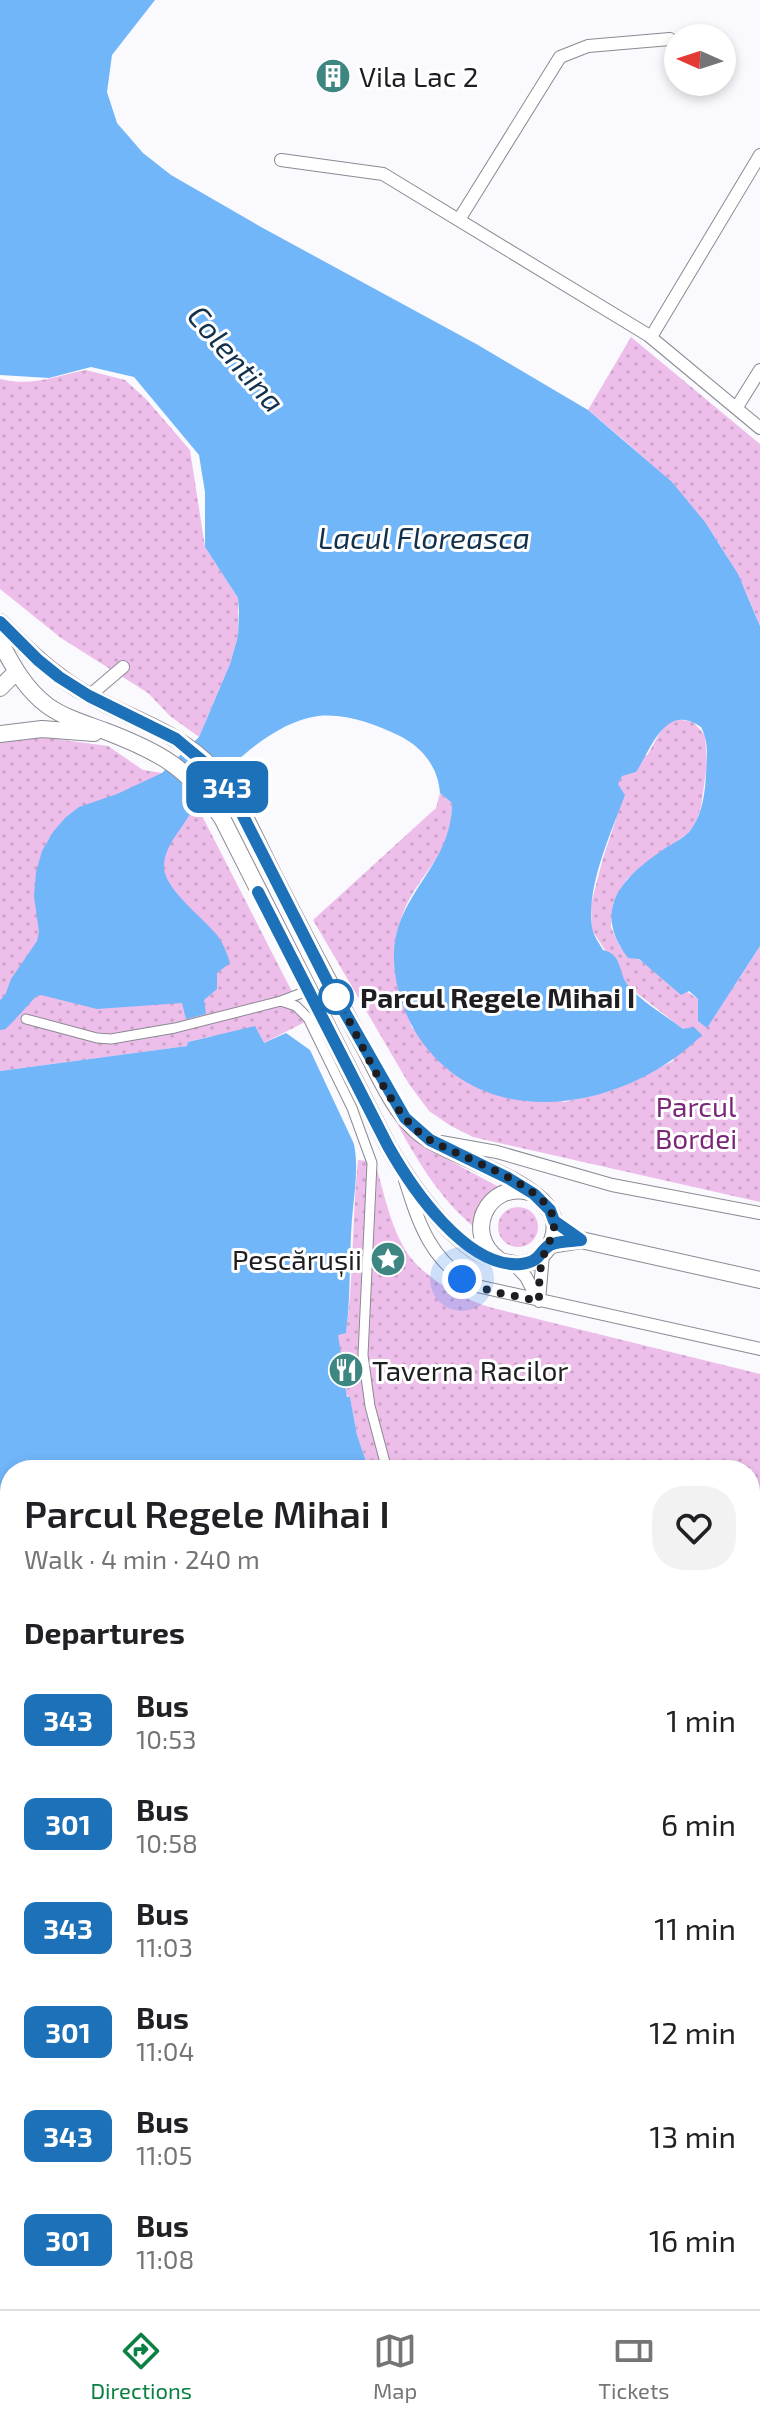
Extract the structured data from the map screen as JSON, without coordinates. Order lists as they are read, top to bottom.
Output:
{
  "water": ["Colentina", "Lacul Floreasca"],
  "parks": ["Parcul Bordei"],
  "places": {
    "building": ["Vila Lac 2"],
    "other": ["Parcul Regele Mihai I"],
    "place": ["Pescărușii"],
    "restaurant": ["Taverna Racilor"]
  },
  "lines": ["bus line 343"],
  "north": "left",
  "page": {
    "on_map": "343",
    "heading": [
      ["Parcul Regele Mihai I", "Walk · 4 min · 240 m"],
      "Departures"
    ],
    "list": [
      {
        "mark": "343",
        "name": "Bus",
        "note": "10:53",
        "value": "1 min"
      },
      {
        "mark": "301",
        "name": "Bus",
        "note": "10:58",
        "value": "6 min"
      },
      {
        "mark": "343",
        "name": "Bus",
        "note": "11:03",
        "value": "11 min"
      },
      {
        "mark": "301",
        "name": "Bus",
        "note": "11:04",
        "value": "12 min"
      },
      {
        "mark": "343",
        "name": "Bus",
        "note": "11:05",
        "value": "13 min"
      },
      {
        "mark": "301",
        "name": "Bus",
        "note": "11:08",
        "value": "16 min"
      }
    ],
    "tabs": ["Directions", "Map", "Tickets"]
  }
}
